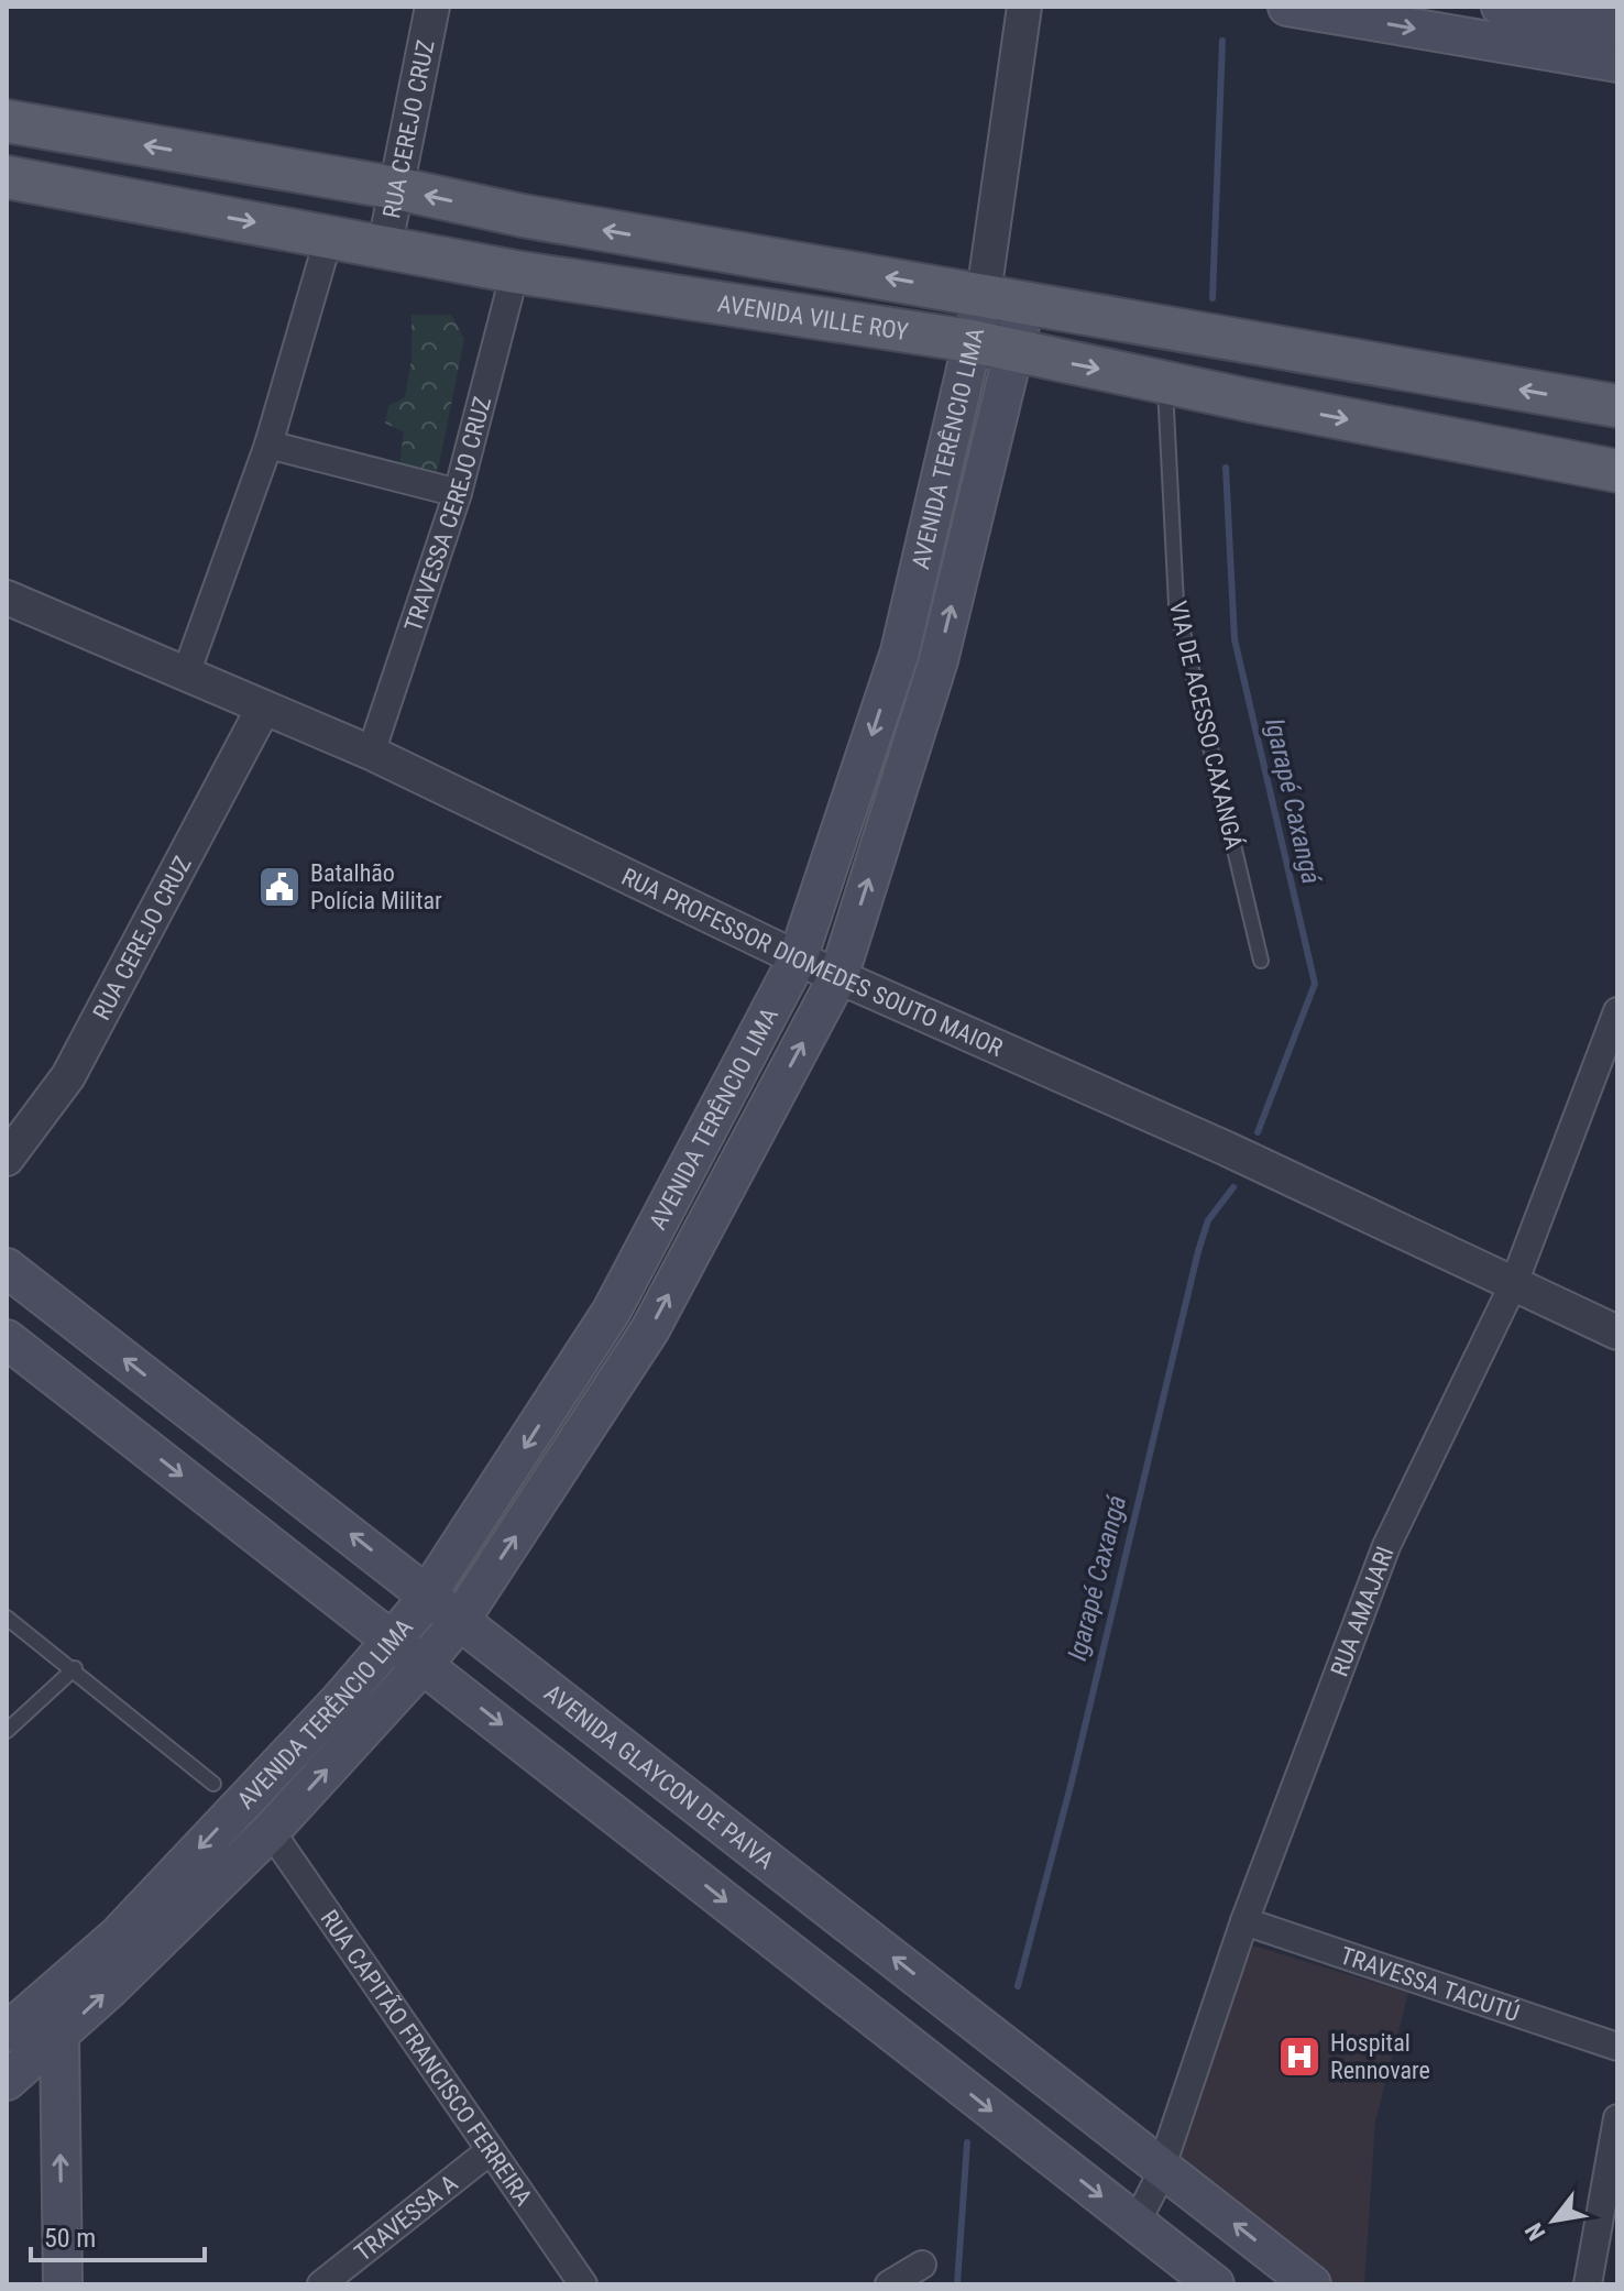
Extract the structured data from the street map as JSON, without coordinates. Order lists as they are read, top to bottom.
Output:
{
  "streets": {
    "main road": ["AVENIDA VILLE ROY", "AVENIDA TERÊNCIO LIMA", "AVENIDA GLAYCON DE PAIVA"],
    "street": [
      "RUA CEREJO CRUZ",
      "TRAVESSA CEREJO CRUZ",
      "RUA PROFESSOR DIOMEDES SOUTO MAIOR",
      "RUA AMAJARI",
      "TRAVESSA TACUTÚ",
      "RUA CAPITÃO FRANCISCO FERREIRA",
      "TRAVESSA A"
    ],
    "lane": ["VIA DE ACESSO CAXANGÁ"]
  },
  "crossings": [
    ["RUA CEREJO CRUZ", "AVENIDA VILLE ROY"],
    ["RUA CEREJO CRUZ", "RUA PROFESSOR DIOMEDES SOUTO MAIOR"],
    ["AVENIDA VILLE ROY", "AVENIDA TERÊNCIO LIMA"],
    ["AVENIDA VILLE ROY", "TRAVESSA CEREJO CRUZ"],
    ["AVENIDA VILLE ROY", "VIA DE ACESSO CAXANGÁ"],
    ["AVENIDA TERÊNCIO LIMA", "RUA PROFESSOR DIOMEDES SOUTO MAIOR"],
    ["AVENIDA TERÊNCIO LIMA", "AVENIDA GLAYCON DE PAIVA"],
    ["AVENIDA TERÊNCIO LIMA", "RUA CAPITÃO FRANCISCO FERREIRA"],
    ["TRAVESSA CEREJO CRUZ", "RUA PROFESSOR DIOMEDES SOUTO MAIOR"],
    ["RUA PROFESSOR DIOMEDES SOUTO MAIOR", "RUA AMAJARI"],
    ["RUA AMAJARI", "AVENIDA GLAYCON DE PAIVA"],
    ["RUA AMAJARI", "TRAVESSA TACUTÚ"],
    ["RUA CAPITÃO FRANCISCO FERREIRA", "TRAVESSA A"]
  ],
  "water": ["Igarapé Caxangá"],
  "places": {
    "public building": ["Batalhão Polícia Militar"],
    "hospital": ["Hospital Rennovare"]
  },
  "scale_bar": "50 m",
  "north": "bottom left"
}
